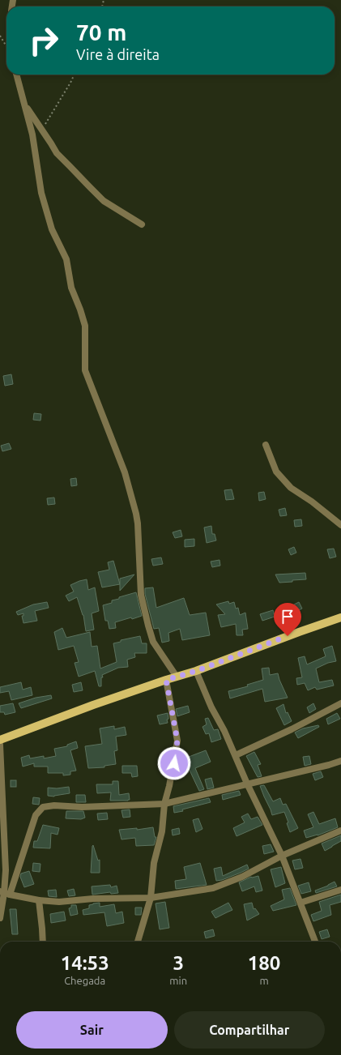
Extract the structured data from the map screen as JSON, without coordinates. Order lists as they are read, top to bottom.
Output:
{
  "page": {
    "turn": ["70 m", "Vire à direita"],
    "eta": [
      "14:53",
      "Chegada",
      "3",
      "min",
      "180",
      "m"
    ],
    "buttons": ["Sair", "Compartilhar"]
  }
}
